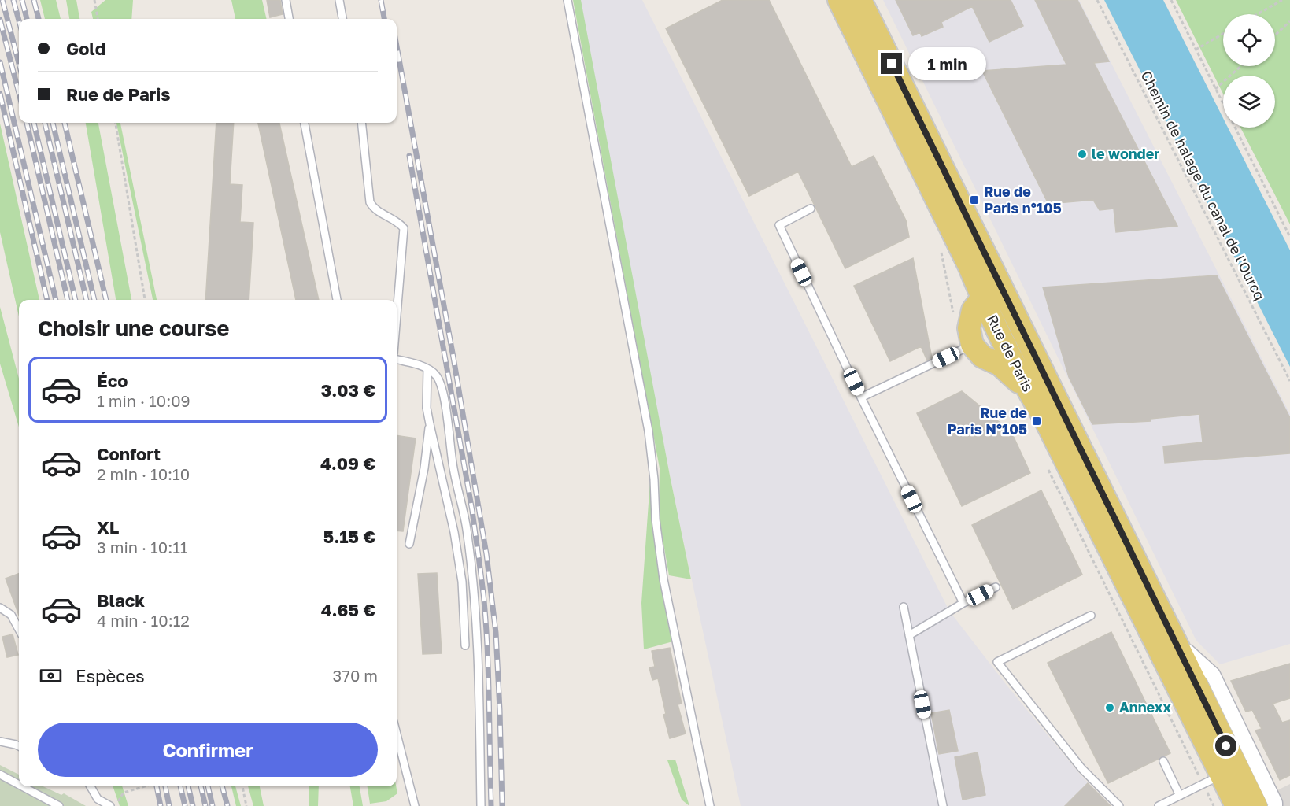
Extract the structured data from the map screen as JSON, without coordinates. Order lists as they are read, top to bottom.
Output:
{
  "streets": {
    "main road": ["Rue de Paris"],
    "path": ["Chemin de halage du canal de l'Ourcq"]
  },
  "places": {
    "other": ["le wonder", "Annexx"],
    "transit": ["Rue de Paris n°105", "Rue de Paris N°105"]
  },
  "page": {
    "banner": ["Gold", "Rue de Paris"],
    "bubble": "1 min",
    "heading": "Choisir une course",
    "list": [
      {
        "name": "Éco",
        "note": "1 min · 10:09",
        "value": "3.03 €"
      },
      {
        "name": "Confort",
        "note": "2 min · 10:10",
        "value": "4.09 €"
      },
      {
        "name": "XL",
        "note": "3 min · 10:11",
        "value": "5.15 €"
      },
      {
        "name": "Black",
        "note": "4 min · 10:12",
        "value": "4.65 €"
      }
    ],
    "pay": ["Espèces", "370 m"],
    "buttons": "Confirmer"
  }
}
